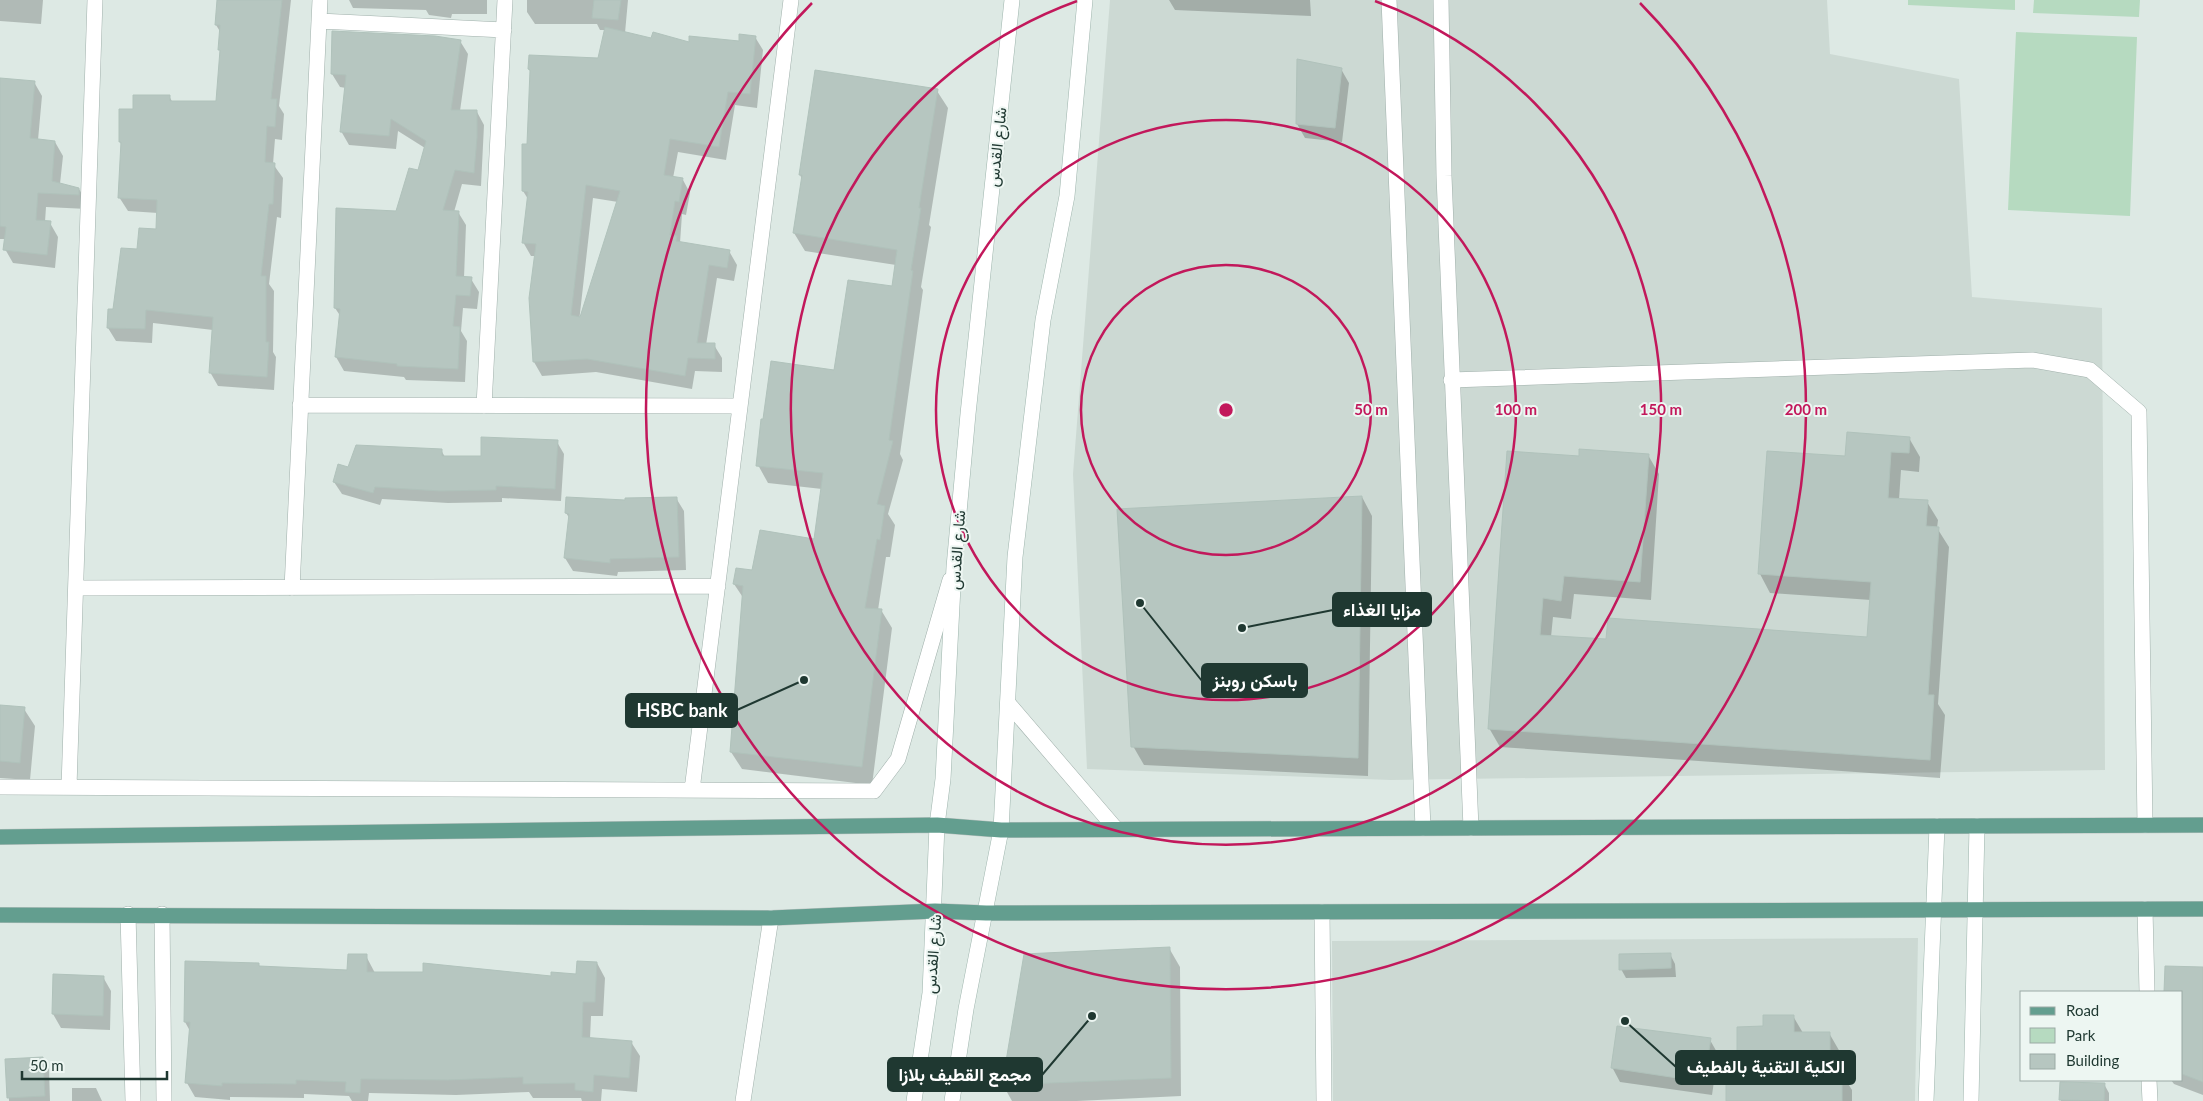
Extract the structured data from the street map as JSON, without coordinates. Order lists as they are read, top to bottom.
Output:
{
  "streets": {
    "street": ["شارع القدس"]
  },
  "places": [
    "باسكن روبنز",
    "مزايا الغذاء",
    "HSBC bank",
    "مجمع القطيف بلازا",
    "الكلية التقنية بالفطيف"
  ],
  "legend": ["Road", "Park", "Building"],
  "scale_bar": "50 m",
  "rings": [
    "50 m",
    "100 m",
    "150 m",
    "200 m"
  ]
}
